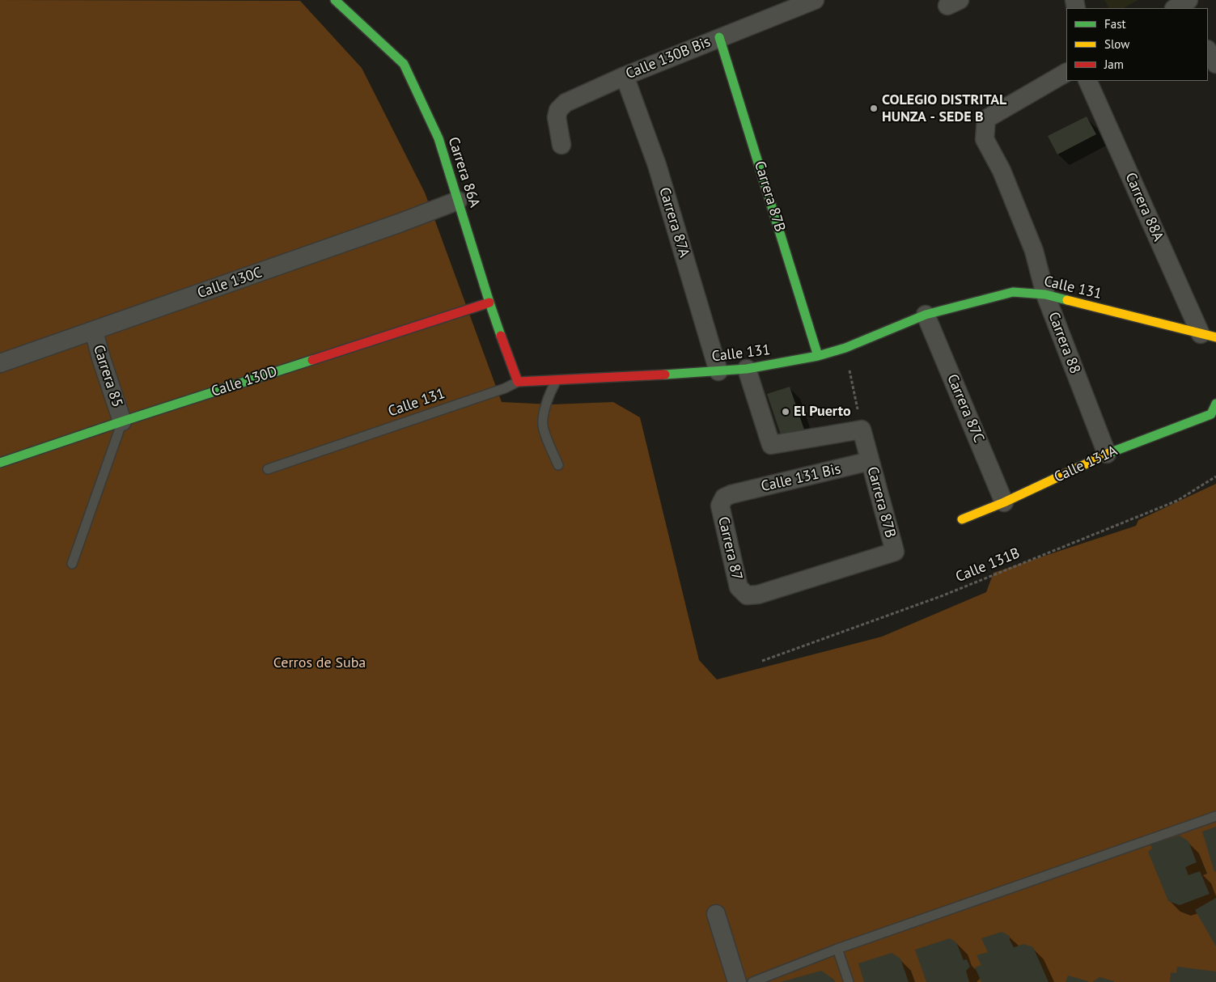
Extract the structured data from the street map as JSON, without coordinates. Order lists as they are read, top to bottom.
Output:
{
  "streets": {
    "street": [
      "Calle 130B Bis",
      "Carrera 86A",
      "Carrera 87B",
      "Carrera 88A",
      "Carrera 87A",
      "Calle 130C",
      "Calle 131",
      "Carrera 88",
      "Carrera 85",
      "Calle 130D",
      "Carrera 87C",
      "Calle 131A",
      "Calle 131 Bis",
      "Carrera 87"
    ],
    "path": ["Calle 131B"]
  },
  "crossings": [
    ["Calle 130B Bis", "Carrera 87B"],
    ["Calle 130B Bis", "Carrera 87A"],
    ["Carrera 86A", "Calle 130C"],
    ["Carrera 86A", "Calle 131"],
    ["Carrera 86A", "Calle 130D"],
    ["Carrera 87B", "Calle 131"],
    ["Carrera 87B", "Calle 131 Bis"],
    ["Carrera 87B", "Carrera 87"],
    ["Carrera 88A", "Calle 131"],
    ["Carrera 87A", "Calle 131"],
    ["Calle 130C", "Carrera 85"],
    ["Calle 131", "Carrera 88"],
    ["Calle 131", "Carrera 87C"],
    ["Carrera 88", "Calle 131A"],
    ["Carrera 85", "Calle 130D"],
    ["Carrera 87C", "Calle 131A"],
    ["Calle 131 Bis", "Carrera 87"]
  ],
  "parks": ["Cerros de Suba"],
  "places": ["COLEGIO DISTRITAL HUNZA - SEDE B", "El Puerto"],
  "legend": ["Fast", "Slow", "Jam"]
}
